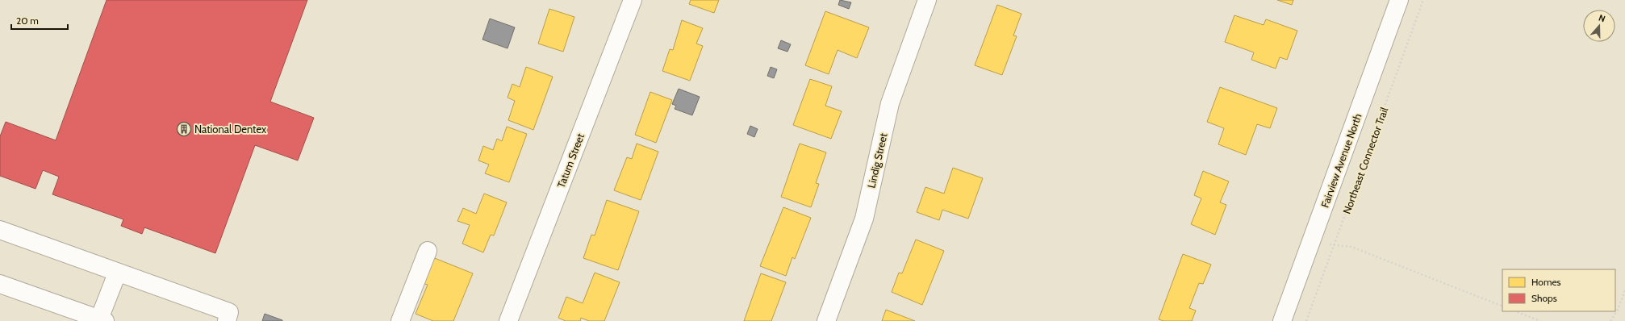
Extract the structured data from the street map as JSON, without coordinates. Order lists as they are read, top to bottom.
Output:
{
  "streets": {
    "street": ["Tatum Street", "Lindig Street", "Fairview Avenue North"],
    "path": ["Northeast Connector Trail"]
  },
  "places": {
    "building": ["National Dentex"]
  },
  "legend": ["Homes", "Shops"],
  "scale_bar": "20 m",
  "north": "top"
}
